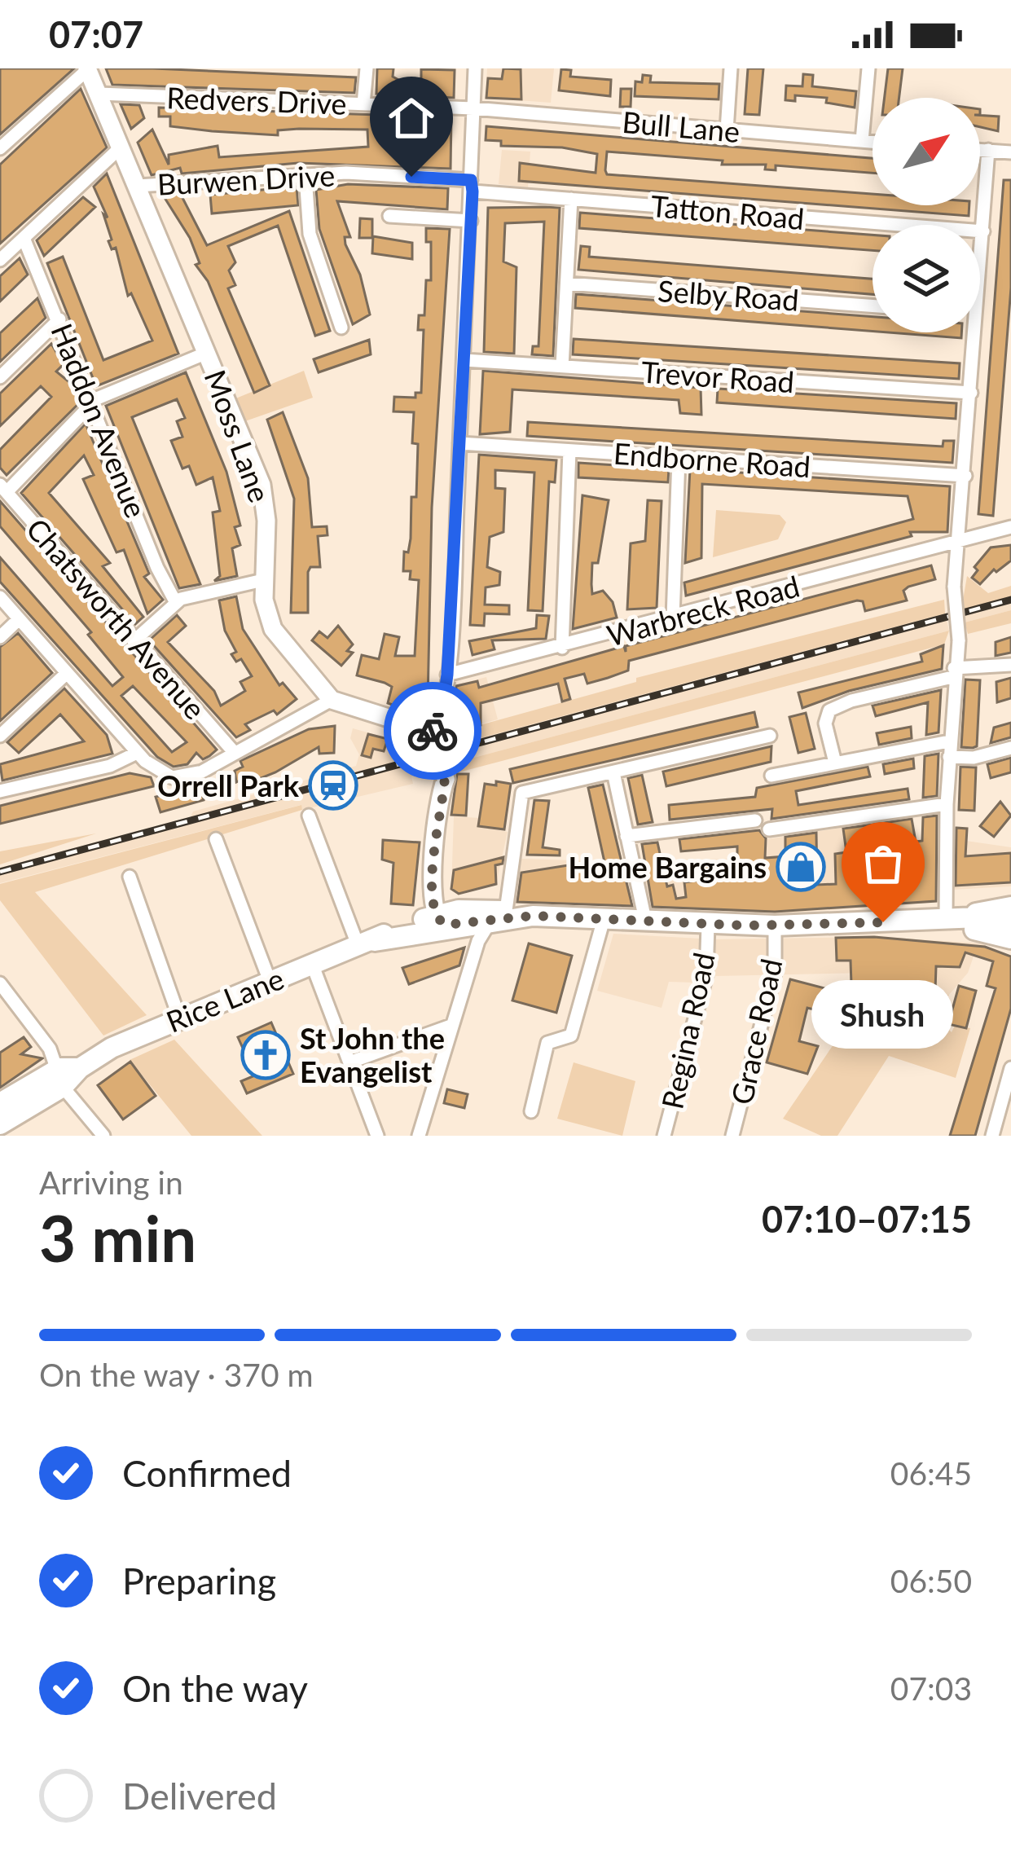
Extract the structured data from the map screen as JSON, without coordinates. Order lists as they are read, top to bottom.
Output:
{
  "streets": {
    "highway": ["Rice Lane"],
    "main road": ["Moss Lane"],
    "street": [
      "Redvers Drive",
      "Bull Lane",
      "Burwen Drive",
      "Tatton Road",
      "Selby Road",
      "Trevor Road",
      "Haddon Avenue",
      "Endborne Road",
      "Warbreck Road",
      "Chatsworth Avenue",
      "Regina Road",
      "Grace Road"
    ]
  },
  "crossings": [
    ["Redvers Drive", "Bull Lane"],
    ["Redvers Drive", "Moss Lane"],
    ["Burwen Drive", "Tatton Road"],
    ["Burwen Drive", "Moss Lane"],
    ["Rice Lane", "Regina Road"],
    ["Rice Lane", "Grace Road"]
  ],
  "places": {
    "station": ["Orrell Park"],
    "shop": ["Home Bargains"],
    "other": ["Shush"],
    "church": ["St John the Evangelist"]
  },
  "north": "top right",
  "page": {
    "status": "07:07",
    "bubble": "Shush",
    "heading": ["3 min", "Arriving in", "07:10–07:15"],
    "bar": "On the way · 370 m",
    "list": [
      ["Confirmed", "06:45"],
      ["Preparing", "06:50"],
      ["On the way", "07:03"],
      "Delivered"
    ]
  }
}
